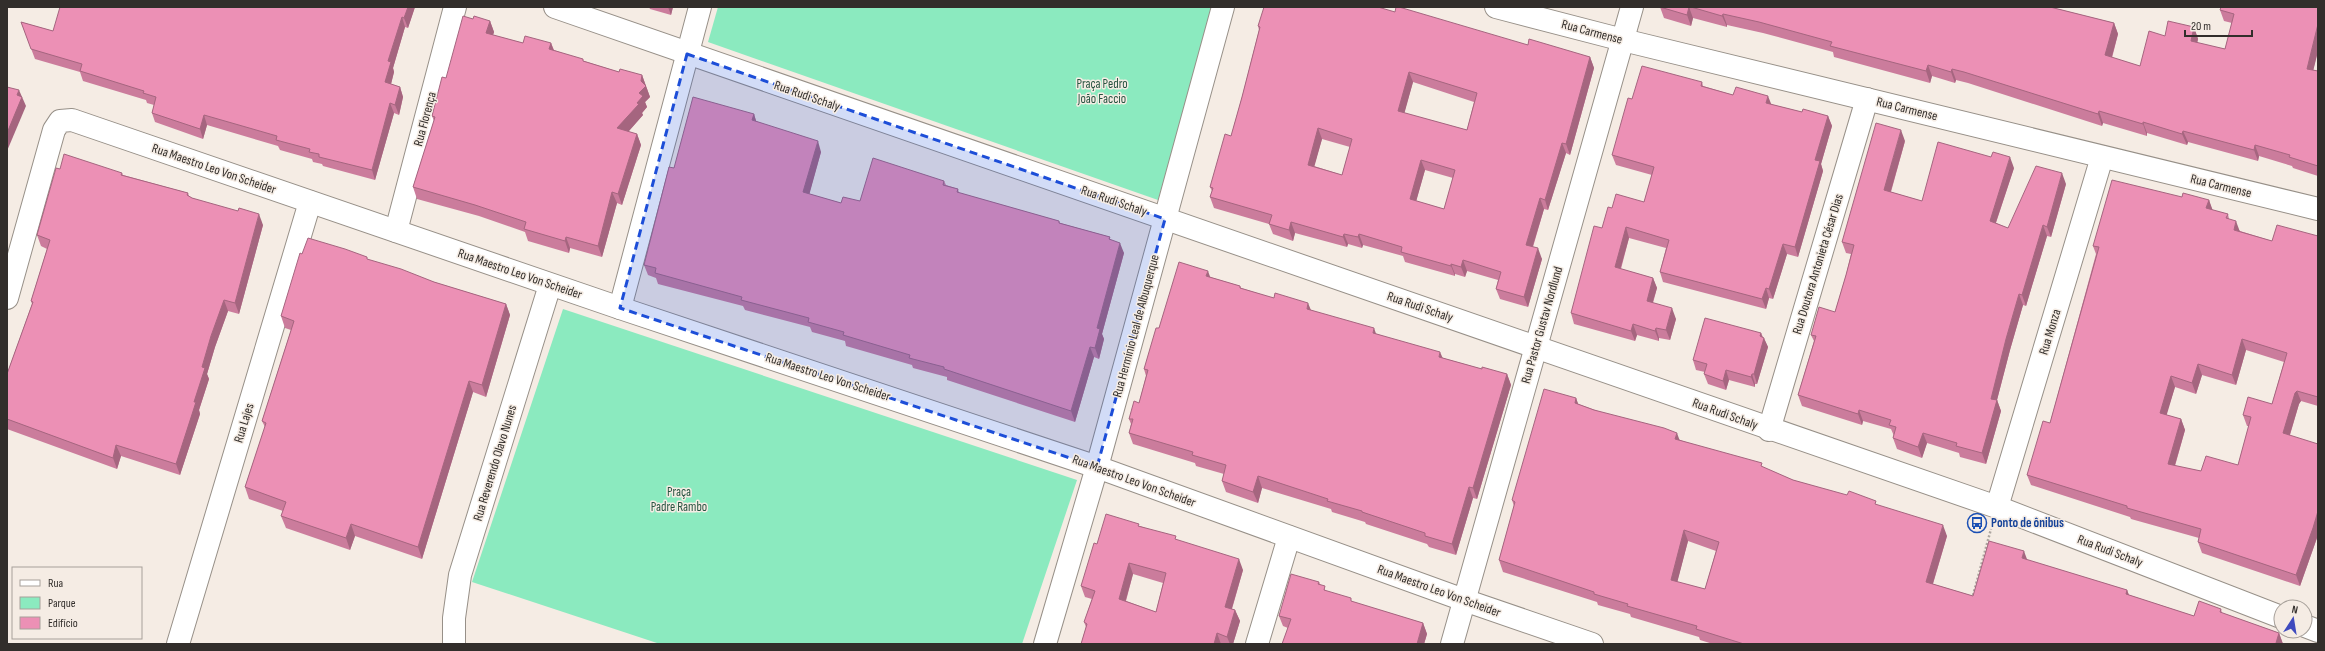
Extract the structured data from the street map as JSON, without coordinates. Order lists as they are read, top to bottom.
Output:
{
  "streets": {
    "street": [
      "Rua Carmense",
      "Rua Rudi Schaly",
      "Rua Florença",
      "Rua Maestro Leo Von Scheider",
      "Rua Doutora Antonieta César Dias",
      "Rua Pastor Gustav Nordlund",
      "Rua Hermínio Leal de Albuquerque",
      "Rua Monza",
      "Rua Lajes",
      "Rua Reverendo Olavo Nunes"
    ]
  },
  "crossings": [
    ["Rua Carmense", "Rua Doutora Antonieta César Dias"],
    ["Rua Carmense", "Rua Pastor Gustav Nordlund"],
    ["Rua Carmense", "Rua Monza"],
    ["Rua Rudi Schaly", "Rua Doutora Antonieta César Dias"],
    ["Rua Rudi Schaly", "Rua Pastor Gustav Nordlund"],
    ["Rua Rudi Schaly", "Rua Hermínio Leal de Albuquerque"],
    ["Rua Rudi Schaly", "Rua Monza"],
    ["Rua Florença", "Rua Maestro Leo Von Scheider"],
    ["Rua Maestro Leo Von Scheider", "Rua Pastor Gustav Nordlund"],
    ["Rua Maestro Leo Von Scheider", "Rua Hermínio Leal de Albuquerque"],
    ["Rua Maestro Leo Von Scheider", "Rua Lajes"],
    ["Rua Maestro Leo Von Scheider", "Rua Reverendo Olavo Nunes"]
  ],
  "parks": ["Praça Pedro João Faccio", "Praça Padre Rambo"],
  "places": {
    "bus stop": ["Ponto de ônibus"]
  },
  "legend": ["Rua", "Parque", "Edifício"],
  "scale_bar": "20 m",
  "north": "top"
}
